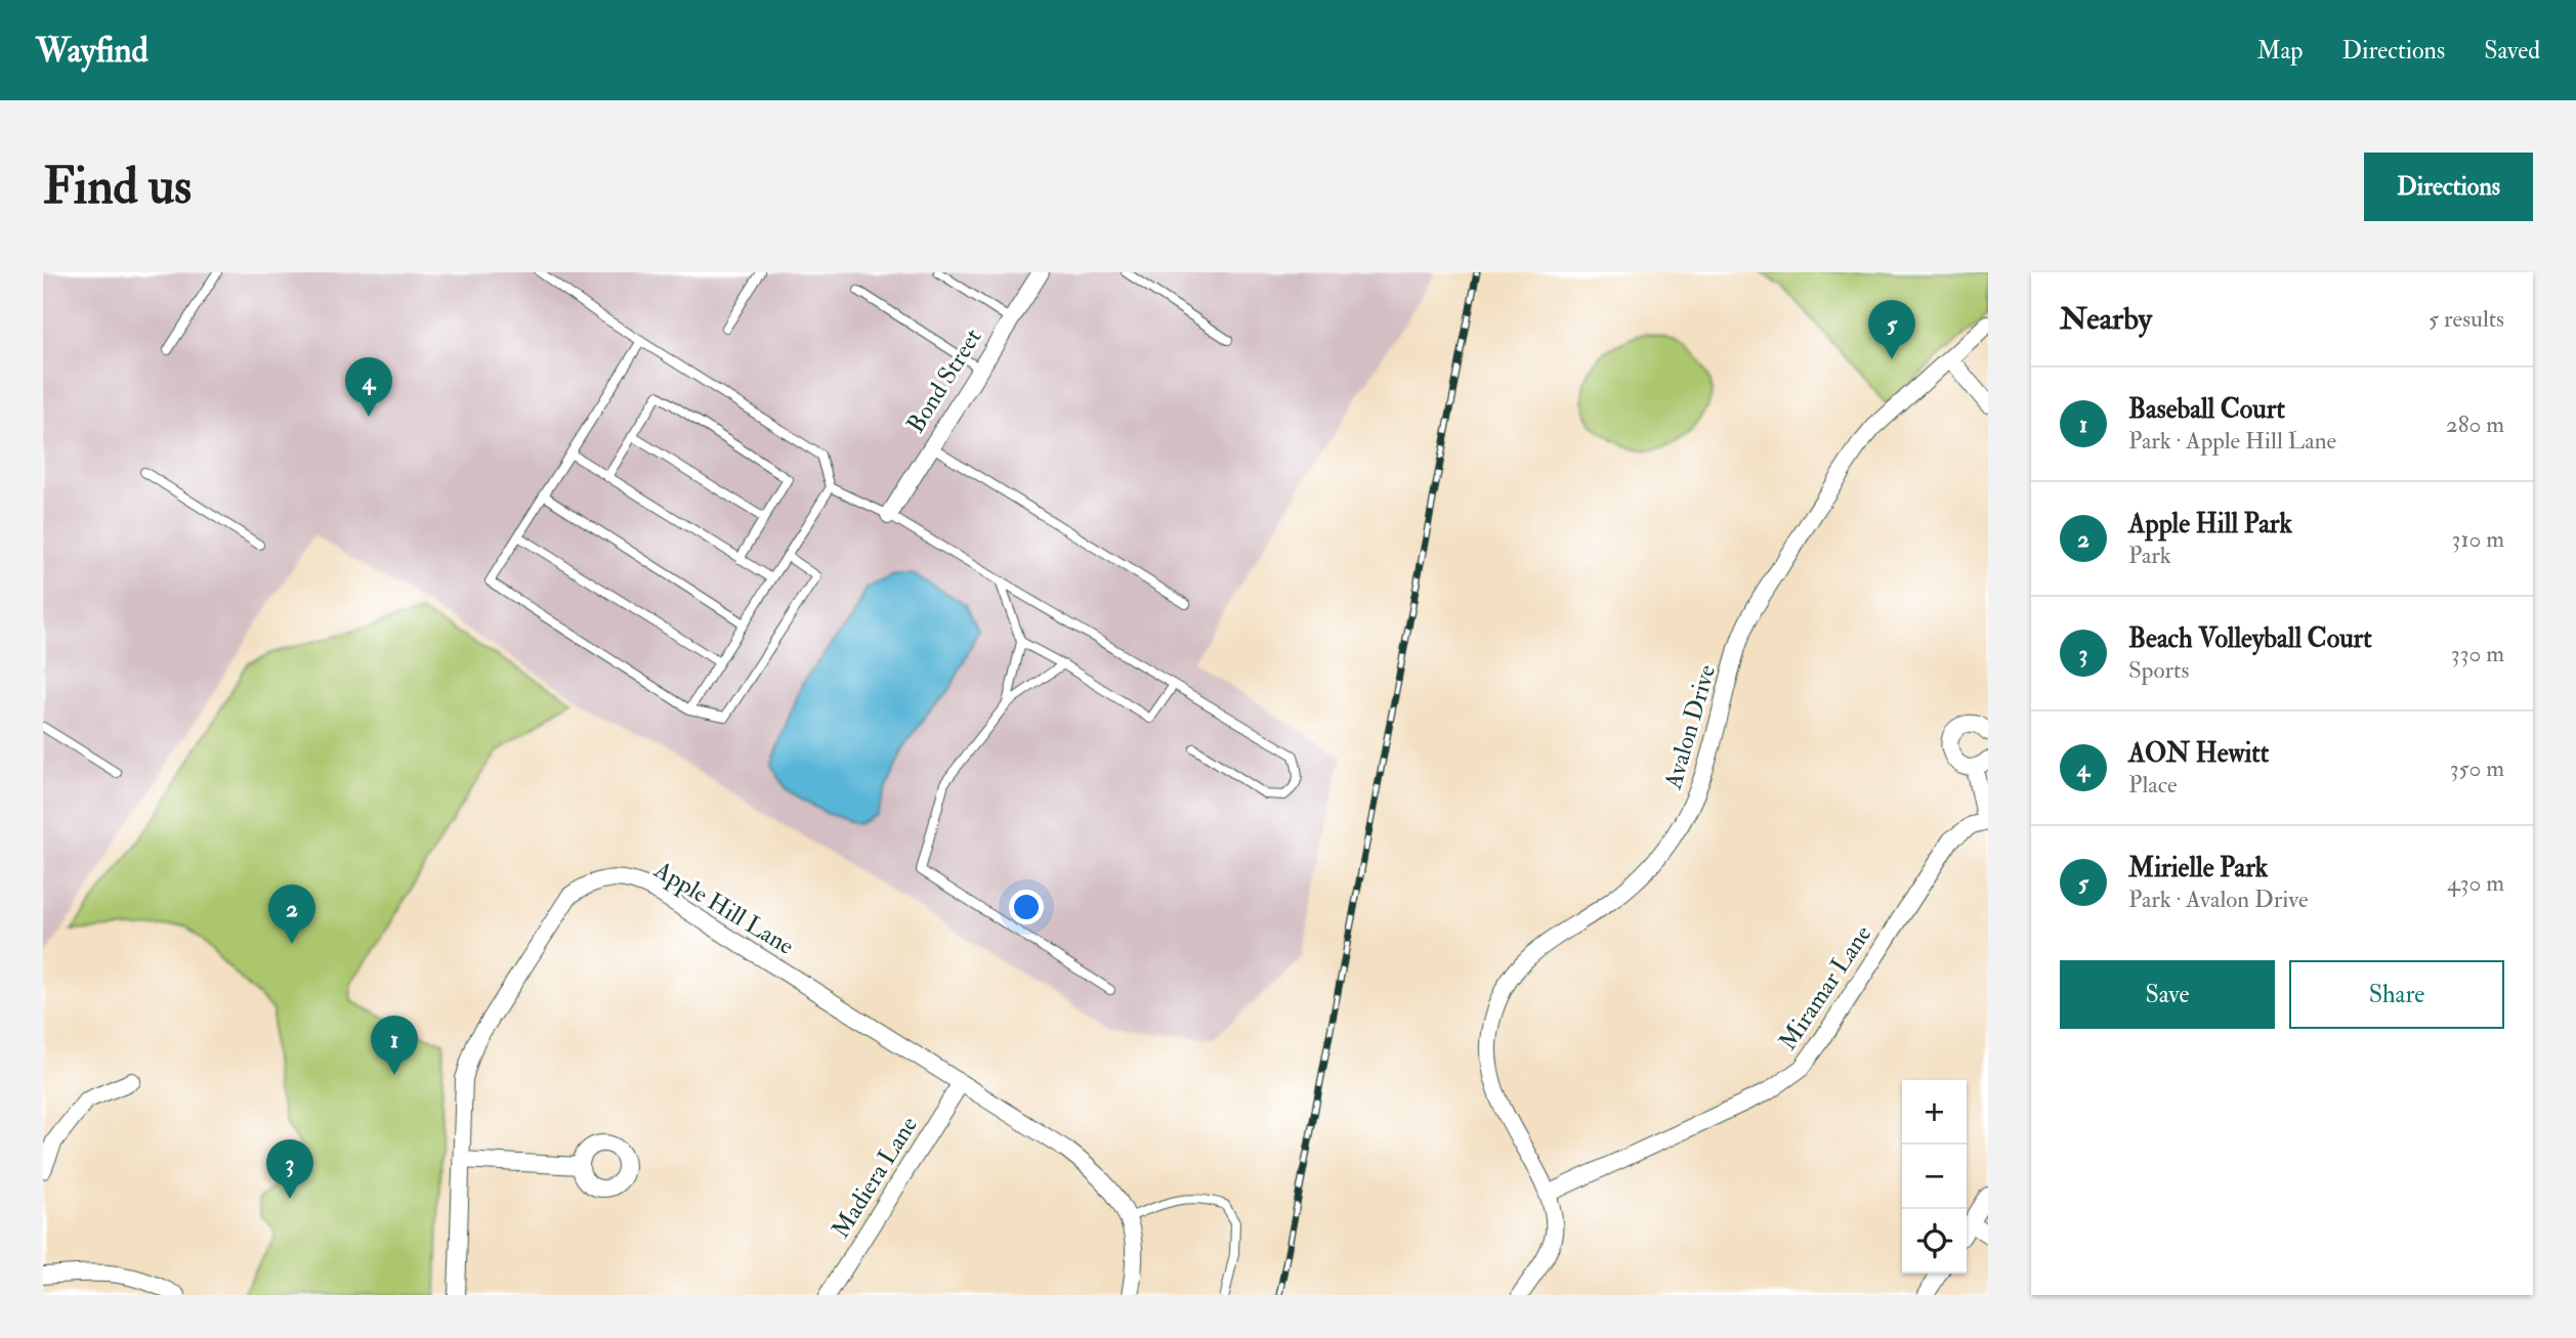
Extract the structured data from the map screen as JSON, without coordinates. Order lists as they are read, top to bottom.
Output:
{
  "streets": {
    "street": [
      "Bond Street",
      "Avalon Drive",
      "Apple Hill Lane",
      "Miramar Lane",
      "Madiera Lane"
    ]
  },
  "crossings": [
    ["Avalon Drive", "Miramar Lane"],
    ["Apple Hill Lane", "Madiera Lane"]
  ],
  "page": {
    "header": "Wayfind",
    "nav": ["Map", "Directions", "Saved"],
    "buttons": [
      "Directions",
      ["Save", "Share"]
    ],
    "title": "Find us",
    "heading": ["Nearby", "5 results"],
    "pins": [
      "5",
      "4",
      "2",
      "1",
      "3"
    ],
    "list": [
      {
        "mark": "1",
        "name": "Baseball Court",
        "note": "Park · Apple Hill Lane",
        "value": "280 m"
      },
      {
        "mark": "2",
        "name": "Apple Hill Park",
        "note": "Park",
        "value": "310 m"
      },
      {
        "mark": "3",
        "name": "Beach Volleyball Court",
        "note": "Sports",
        "value": "330 m"
      },
      {
        "mark": "4",
        "name": "AON Hewitt",
        "note": "Place",
        "value": "350 m"
      },
      {
        "mark": "5",
        "name": "Mirielle Park",
        "note": "Park · Avalon Drive",
        "value": "430 m"
      }
    ],
    "map_buttons": ["+", "−"]
  }
}
